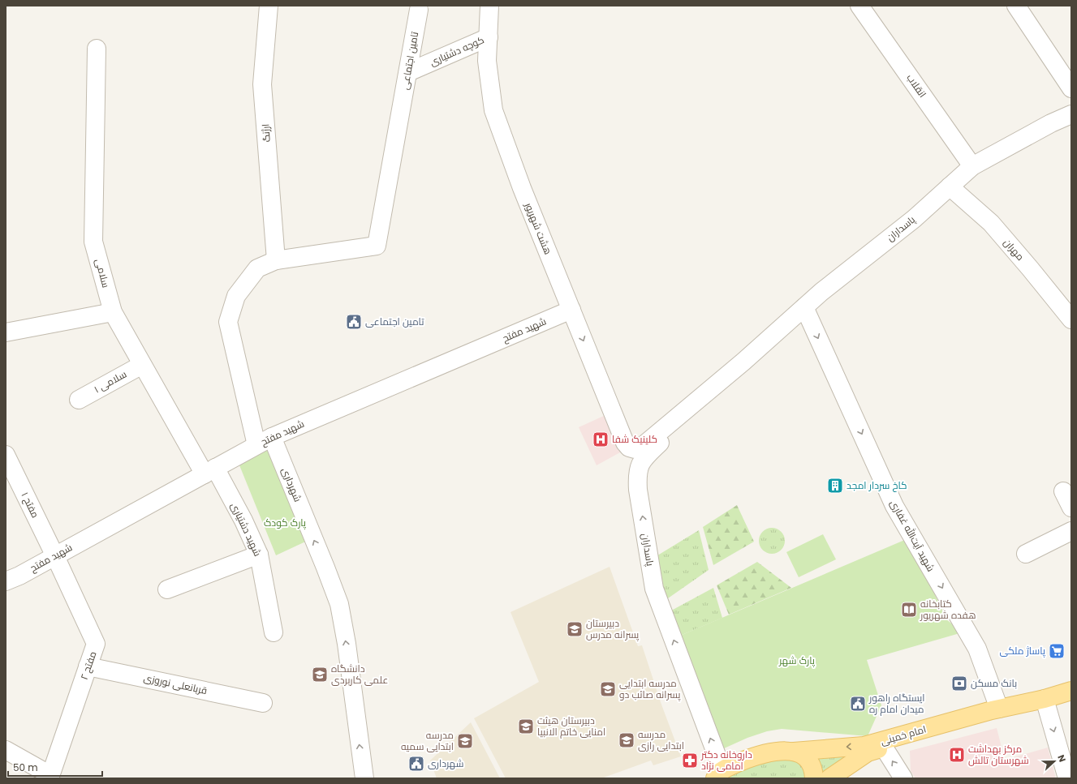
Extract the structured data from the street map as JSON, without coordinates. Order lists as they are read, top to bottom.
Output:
{
  "streets": {
    "main road": ["امام خمینی"],
    "street": [
      "کوچه دشتیاری",
      "تامین اجتماعی",
      "انقلاب",
      "ارژنگ",
      "هشت شهریور",
      "پاسداران",
      "مهران",
      "سلامی",
      "شهید مفتح",
      "سلامی ۱",
      "شهرداری",
      "مفتح ۱",
      "شهید دشتیاری",
      "شهید آیت‌الله غفاری",
      "مفتح ۲",
      "قربانعلی نوروزی"
    ]
  },
  "crossings": [
    ["کوچه دشتیاری", "تامین اجتماعی"],
    ["کوچه دشتیاری", "هشت شهریور"],
    ["تامین اجتماعی", "ارژنگ"],
    ["تامین اجتماعی", "شهید مفتح"],
    ["انقلاب", "پاسداران"],
    ["هشت شهریور", "پاسداران"],
    ["هشت شهریور", "شهید مفتح"],
    ["پاسداران", "مهران"],
    ["پاسداران", "شهید آیت‌الله غفاری"],
    ["پاسداران", "امام خمینی"],
    ["سلامی", "شهید مفتح"],
    ["سلامی", "سلامی ۱"],
    ["سلامی", "شهید دشتیاری"],
    ["شهید مفتح", "شهرداری"],
    ["شهید مفتح", "مفتح ۱"],
    ["شهید مفتح", "شهید دشتیاری"],
    ["شهید مفتح", "مفتح ۲"],
    ["مفتح ۱", "مفتح ۲"],
    ["شهید آیت‌الله غفاری", "امام خمینی"],
    ["مفتح ۲", "قربانعلی نوروزی"]
  ],
  "one_way": ["پاسداران", "شهرداری", "شهید آیت‌الله غفاری"],
  "parks": ["پارک کودک", "پارک شهر"],
  "places": {
    "public building": ["تامین اجتماعی", "ایستگاه راهور میدان امام ره", "شهرداری"],
    "hospital": ["کلینیک شفا", "مرکز بهداشت شهرستان تالش"],
    "building": ["کاخ سردار امجد"],
    "library": ["کتابخانه هفده شهریور"],
    "school or university": [
      "دبیرستان پسرانه مدرس",
      "دانشگاه علمی کاربردی",
      "مدرسه ابتدایی پسرانه صائب دو",
      "دبیرستان هیئت امنایی خاتم الانبیا",
      "مدرسه ابتدایی رازی",
      "مدرسه ابتدایی سمیه"
    ],
    "supermarket": ["پاساژ ملکی"],
    "bank": ["بانک مسکن"],
    "pharmacy": ["داروخانه دکتر امامی نژاد"]
  },
  "scale_bar": "50 m",
  "north": "right"
}
